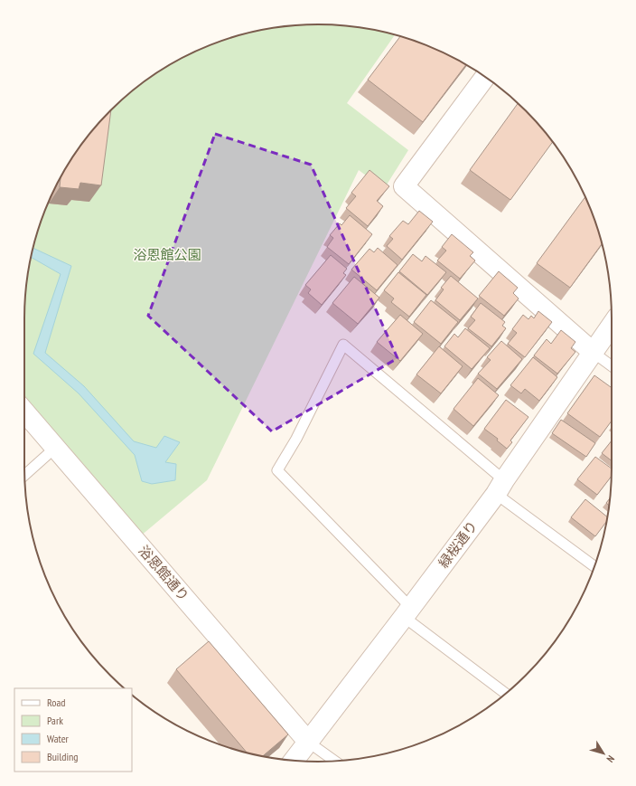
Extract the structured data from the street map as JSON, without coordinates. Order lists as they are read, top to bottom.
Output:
{
  "streets": {
    "street": ["緑桜通り", "浴恩館通り"]
  },
  "crossings": [
    ["緑桜通り", "浴恩館通り"]
  ],
  "parks": ["浴恩館公園"],
  "legend": [
    "Road",
    "Park",
    "Water",
    "Building"
  ],
  "north": "bottom right"
}
